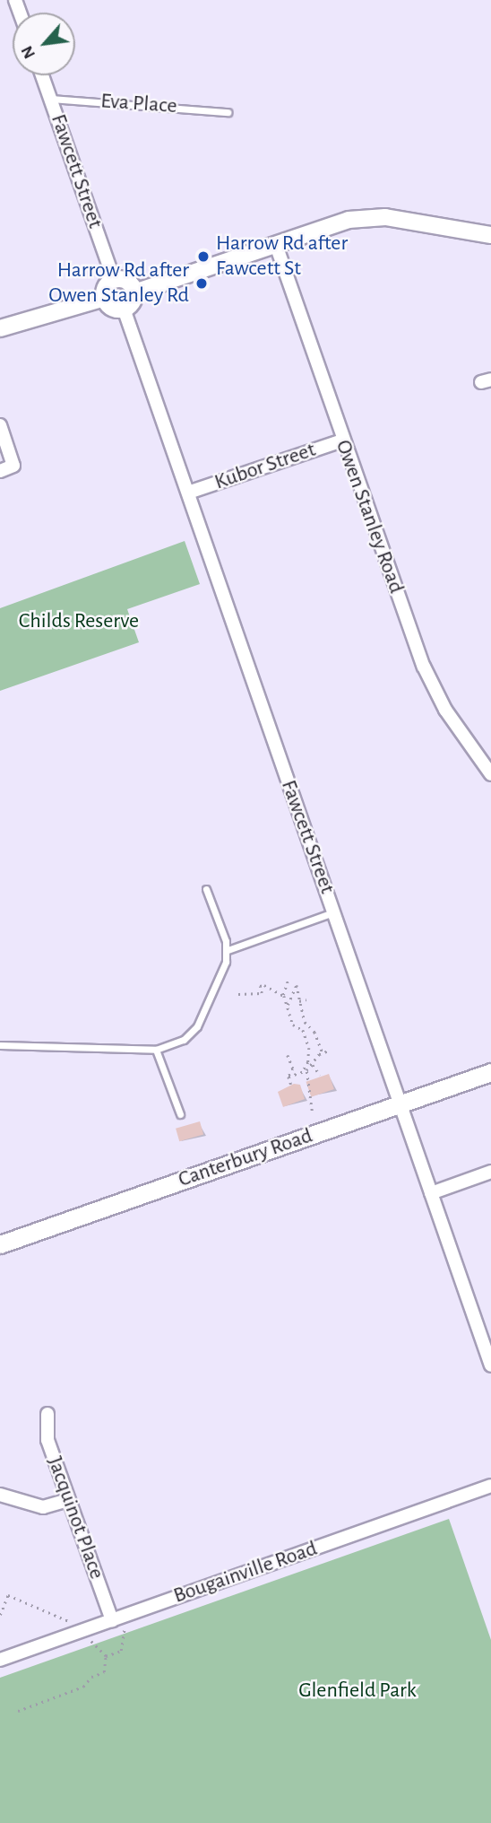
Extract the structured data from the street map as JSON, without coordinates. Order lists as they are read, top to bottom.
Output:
{
  "streets": {
    "main road": ["Canterbury Road"],
    "street": [
      "Fawcett Street",
      "Kubor Street",
      "Owen Stanley Road",
      "Jacquinot Place",
      "Bougainville Road"
    ],
    "lane": ["Eva Place"]
  },
  "crossings": [
    ["Eva Place", "Fawcett Street"],
    ["Fawcett Street", "Kubor Street"],
    ["Fawcett Street", "Canterbury Road"],
    ["Kubor Street", "Owen Stanley Road"],
    ["Jacquinot Place", "Bougainville Road"]
  ],
  "parks": ["Childs Reserve", "Glenfield Park"],
  "places": ["Harrow Rd after Fawcett St", "Harrow Rd after Owen Stanley Rd"],
  "north": "bottom left"
}
